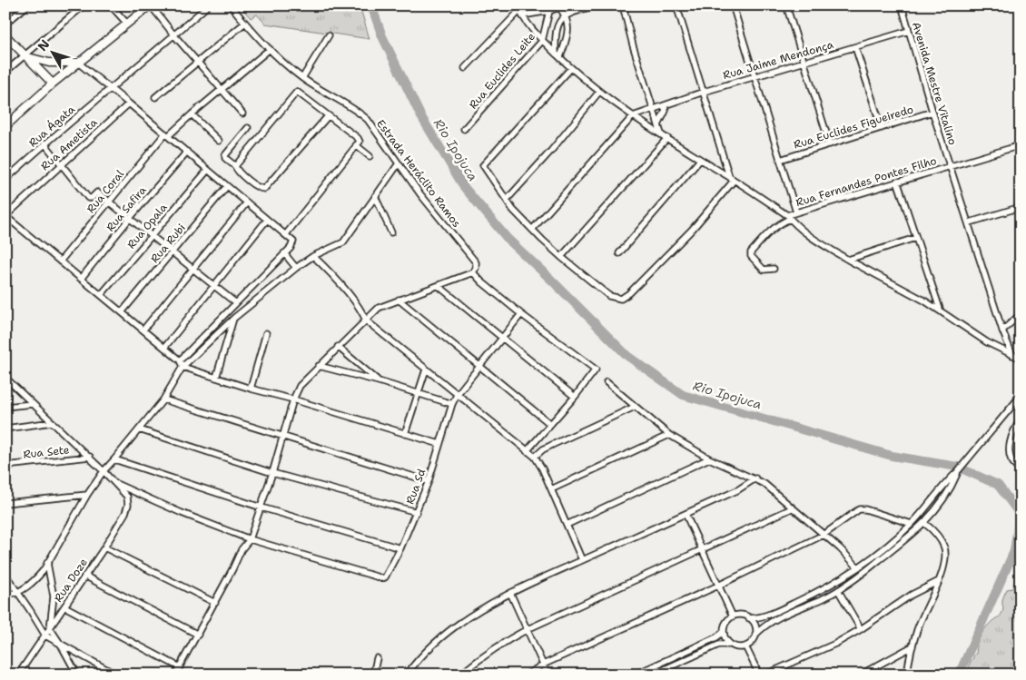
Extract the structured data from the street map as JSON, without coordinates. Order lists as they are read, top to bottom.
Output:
{
  "streets": {
    "street": [
      "Rua Jaime Mendonça",
      "Rua Euclides Leite",
      "Avenida Mestre Vitalino",
      "Rua Ágata",
      "Rua Euclides Figueiredo",
      "Rua Ametista",
      "Estrada Heráclito Ramos",
      "Rua Fernandes Pontes Filho",
      "Rua Coral",
      "Rua Safira",
      "Rua Opala",
      "Rua Rubi",
      "Rua Sete",
      "Rua Sd",
      "Rua Doze"
    ]
  },
  "crossings": [
    ["Rua Jaime Mendonça", "Avenida Mestre Vitalino"],
    ["Avenida Mestre Vitalino", "Rua Euclides Figueiredo"],
    ["Avenida Mestre Vitalino", "Rua Fernandes Pontes Filho"],
    ["Estrada Heráclito Ramos", "Rua Coral"]
  ],
  "water": ["Rio Ipojuca"],
  "north": "top left"
}
